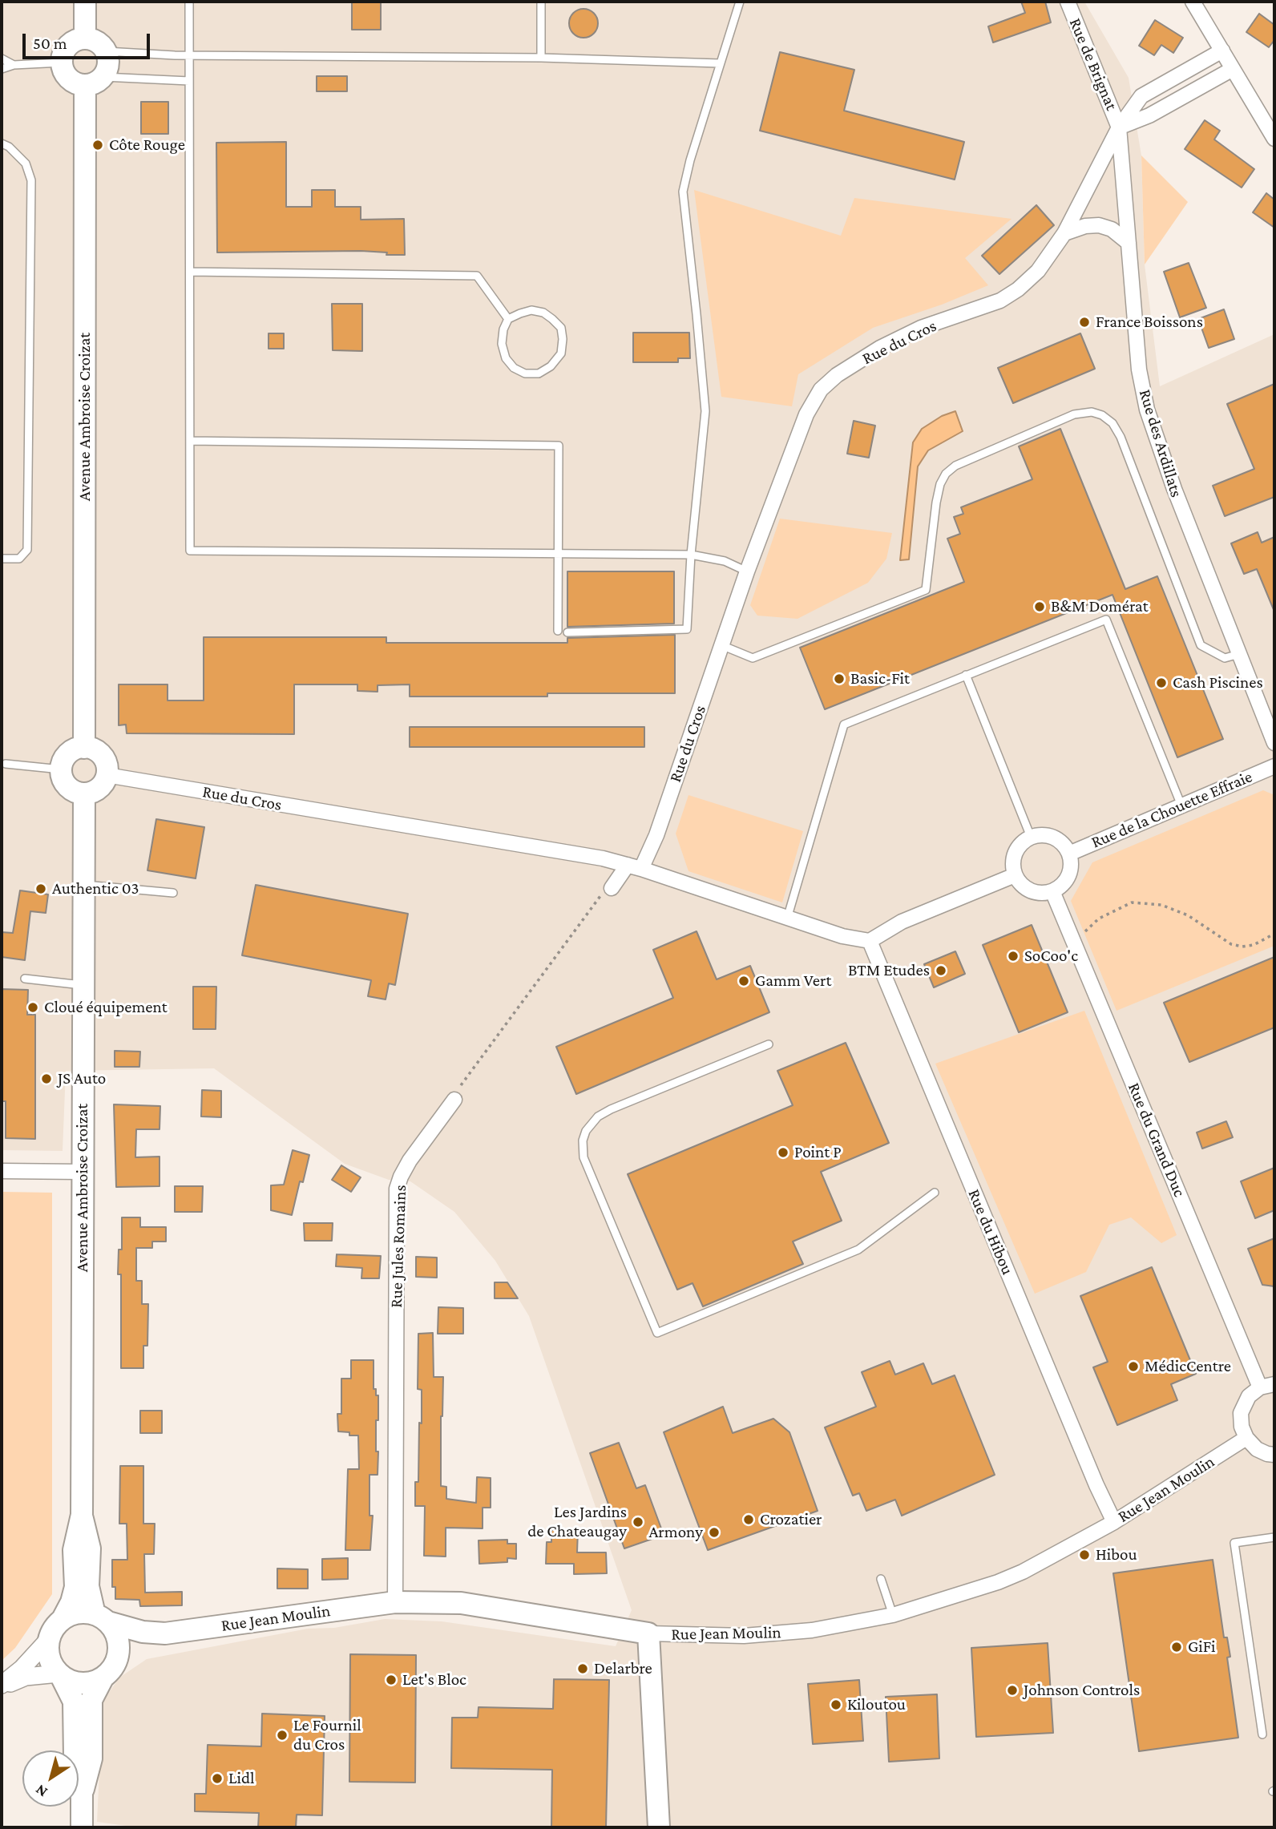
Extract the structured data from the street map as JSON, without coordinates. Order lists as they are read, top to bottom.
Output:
{
  "streets": {
    "main road": ["Avenue Ambroise Croizat", "Rue Jean Moulin"],
    "street": [
      "Rue de Brignat",
      "Rue du Cros",
      "Rue des Ardillats",
      "Rue de la Chouette Effraie",
      "Rue du Grand Duc",
      "Rue du Hibou",
      "Rue Jules Romains"
    ]
  },
  "crossings": [
    ["Rue de Brignat", "Rue du Cros"],
    ["Rue de Brignat", "Rue des Ardillats"],
    ["Rue du Cros", "Avenue Ambroise Croizat"],
    ["Rue du Cros", "Rue des Ardillats"],
    ["Avenue Ambroise Croizat", "Rue Jean Moulin"],
    ["Rue de la Chouette Effraie", "Rue du Grand Duc"],
    ["Rue du Hibou", "Rue Jean Moulin"],
    ["Rue Jules Romains", "Rue Jean Moulin"]
  ],
  "places": [
    "Côte Rouge",
    "France Boissons",
    "B&M Domérat",
    "Basic-Fit",
    "Cash Piscines",
    "Authentic 03",
    "SoCoo'c",
    "BTM Etudes",
    "Gamm Vert",
    "Cloué équipement",
    "JS Auto",
    "Point P",
    "MédicCentre",
    "Crozatier",
    "Les Jardins de Chateaugay",
    "Armony",
    "Hibou",
    "GiFi",
    "Delarbre",
    "Let's Bloc",
    "Johnson Controls",
    "Kiloutou",
    "Le Fournil du Cros",
    "Lidl"
  ],
  "scale_bar": "50 m",
  "north": "bottom left"
}
